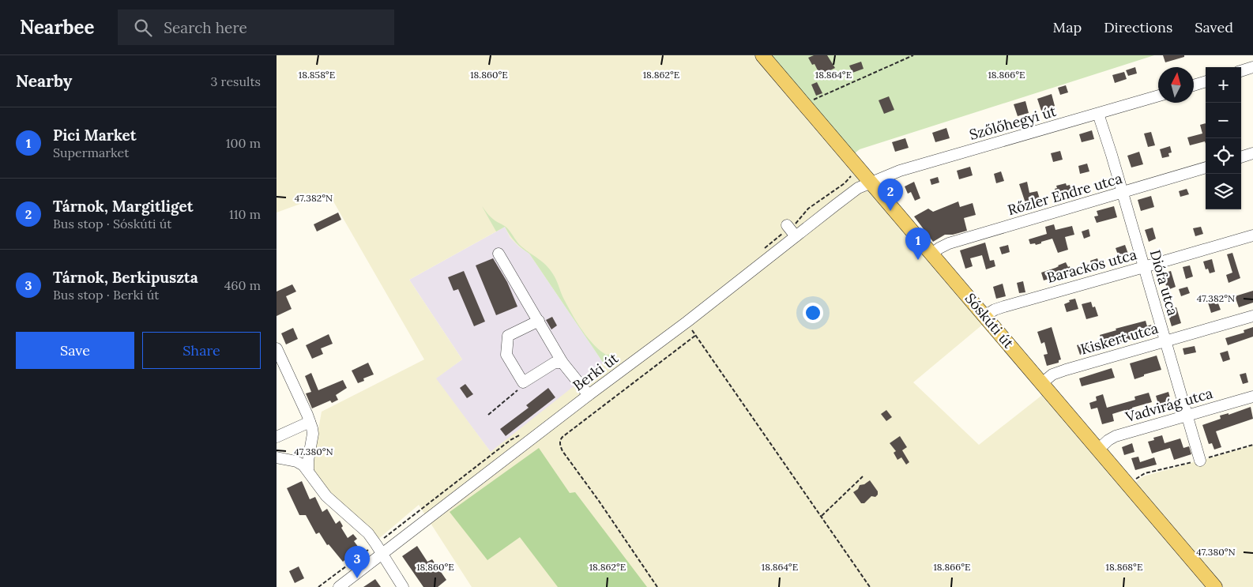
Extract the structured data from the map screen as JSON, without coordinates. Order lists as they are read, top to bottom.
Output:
{
  "streets": {
    "main road": ["Sóskúti út"],
    "street": [
      "Szőlőhegyi út",
      "Rőzler Endre utca",
      "Barackos utca",
      "Diófa utca",
      "Kiskert utca",
      "Berki út",
      "Vadvirág utca"
    ]
  },
  "crossings": [
    ["Szőlőhegyi út", "Diófa utca"],
    ["Szőlőhegyi út", "Sóskúti út"],
    ["Szőlőhegyi út", "Berki út"],
    ["Rőzler Endre utca", "Diófa utca"],
    ["Rőzler Endre utca", "Sóskúti út"],
    ["Barackos utca", "Diófa utca"],
    ["Barackos utca", "Sóskúti út"],
    ["Diófa utca", "Kiskert utca"],
    ["Diófa utca", "Vadvirág utca"],
    ["Sóskúti út", "Kiskert utca"],
    ["Sóskúti út", "Berki út"],
    ["Sóskúti út", "Vadvirág utca"]
  ],
  "north": "top",
  "page": {
    "header": "Nearbee",
    "search": "Search here",
    "nav": ["Map", "Directions", "Saved"],
    "heading": ["Nearby", "3 results"],
    "map_buttons": ["+", "−"],
    "list": [
      {
        "mark": "1",
        "name": "Pici Market",
        "note": "Supermarket",
        "value": "100 m"
      },
      {
        "mark": "2",
        "name": "Tárnok, Margitliget",
        "note": "Bus stop · Sóskúti út",
        "value": "110 m"
      },
      {
        "mark": "3",
        "name": "Tárnok, Berkipuszta",
        "note": "Bus stop · Berki út",
        "value": "460 m"
      }
    ],
    "pins": ["2", "1", "3"],
    "buttons": ["Save", "Share"]
  },
  "coordinates": [
    "18.858°E",
    "18.860°E",
    "18.862°E",
    "18.864°E",
    "18.866°E",
    "47.382°N",
    "47.380°N",
    "18.868°E"
  ]
}
